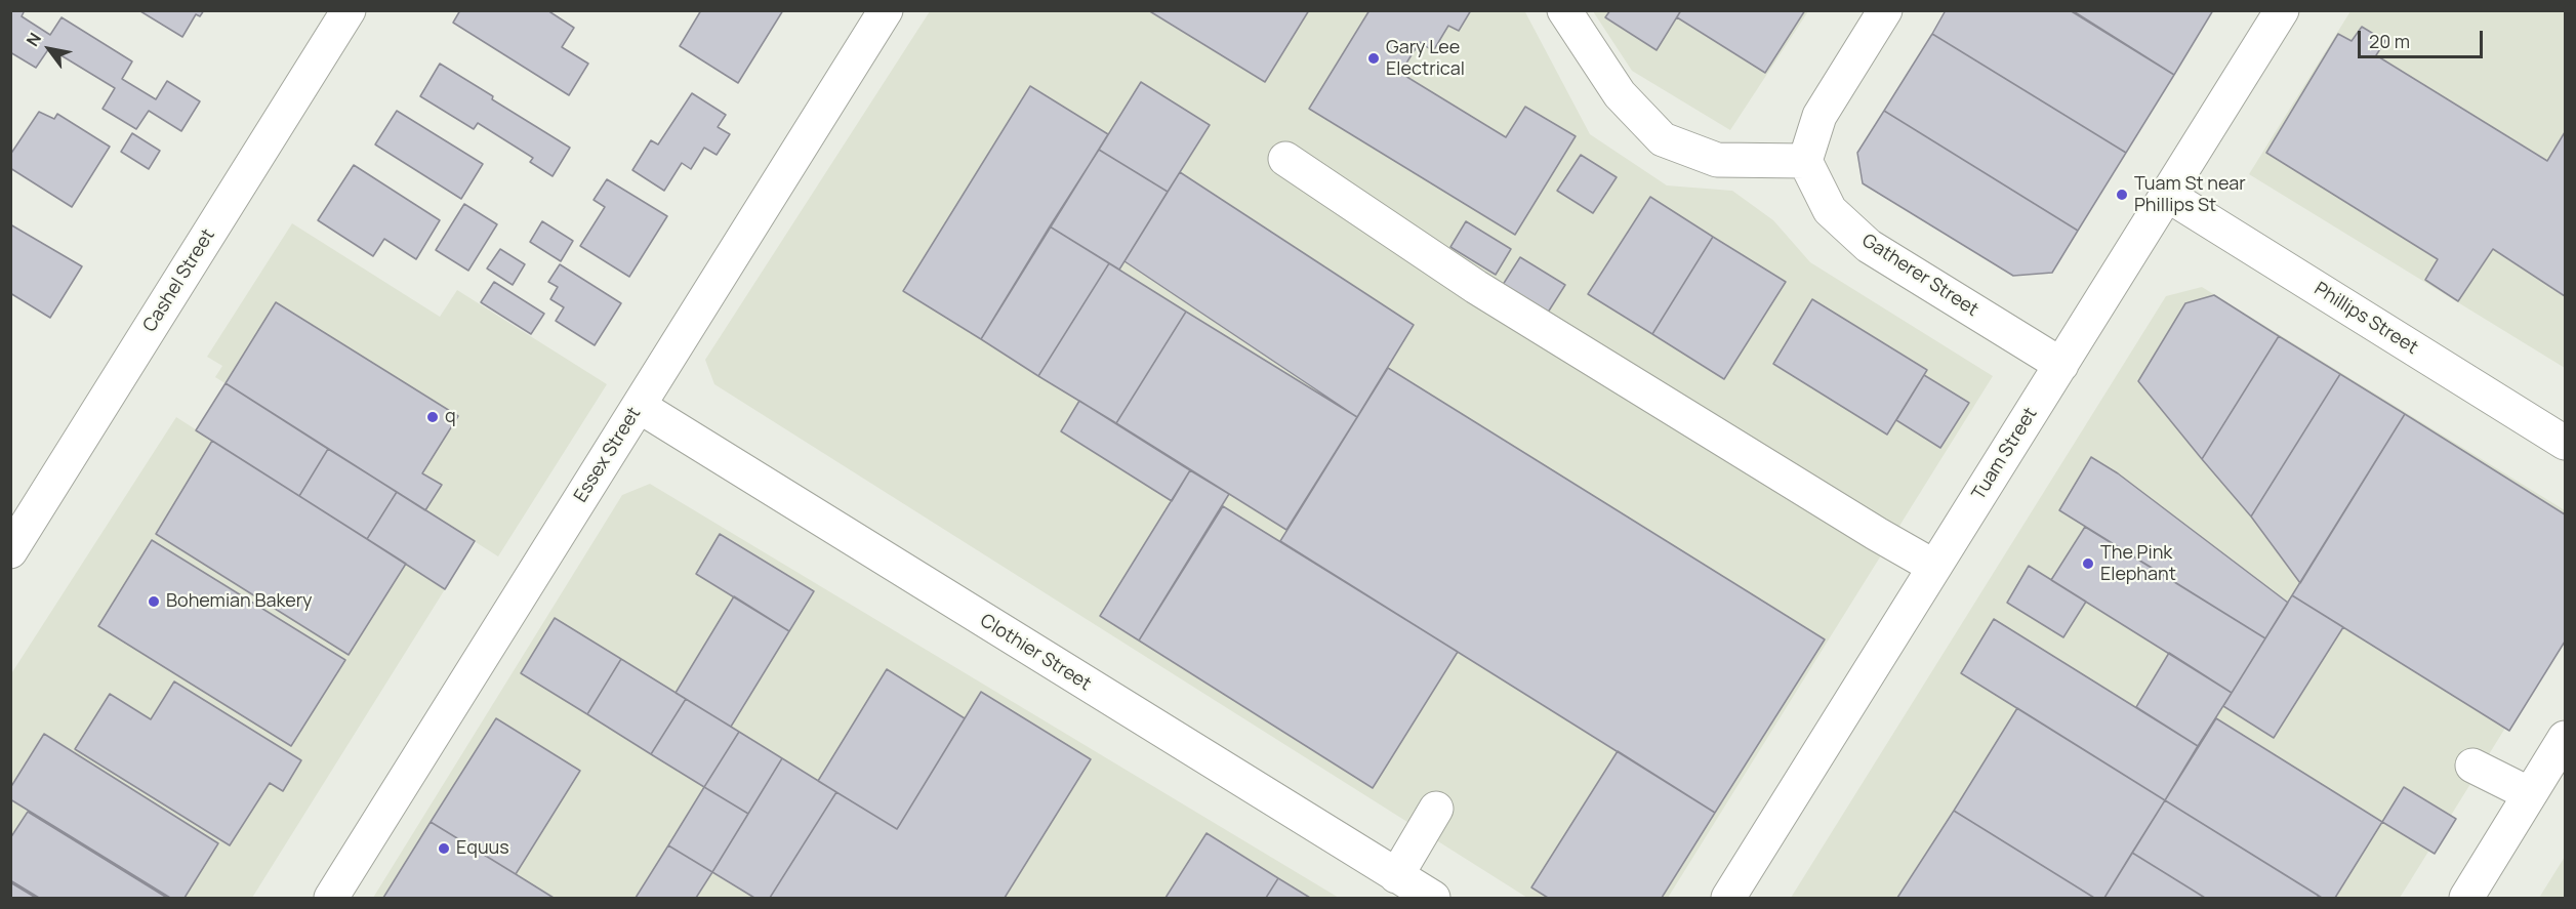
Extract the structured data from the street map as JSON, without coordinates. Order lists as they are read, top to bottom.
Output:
{
  "streets": {
    "street": [
      "Gatherer Street",
      "Cashel Street",
      "Phillips Street",
      "Tuam Street",
      "Essex Street",
      "Clothier Street"
    ]
  },
  "crossings": [
    ["Gatherer Street", "Tuam Street"],
    ["Phillips Street", "Tuam Street"],
    ["Essex Street", "Clothier Street"]
  ],
  "places": [
    "Gary Lee Electrical",
    "Tuam St near Phillips St",
    "q",
    "The Pink Elephant",
    "Bohemian Bakery",
    "Equus"
  ],
  "scale_bar": "20 m",
  "north": "top left"
}
